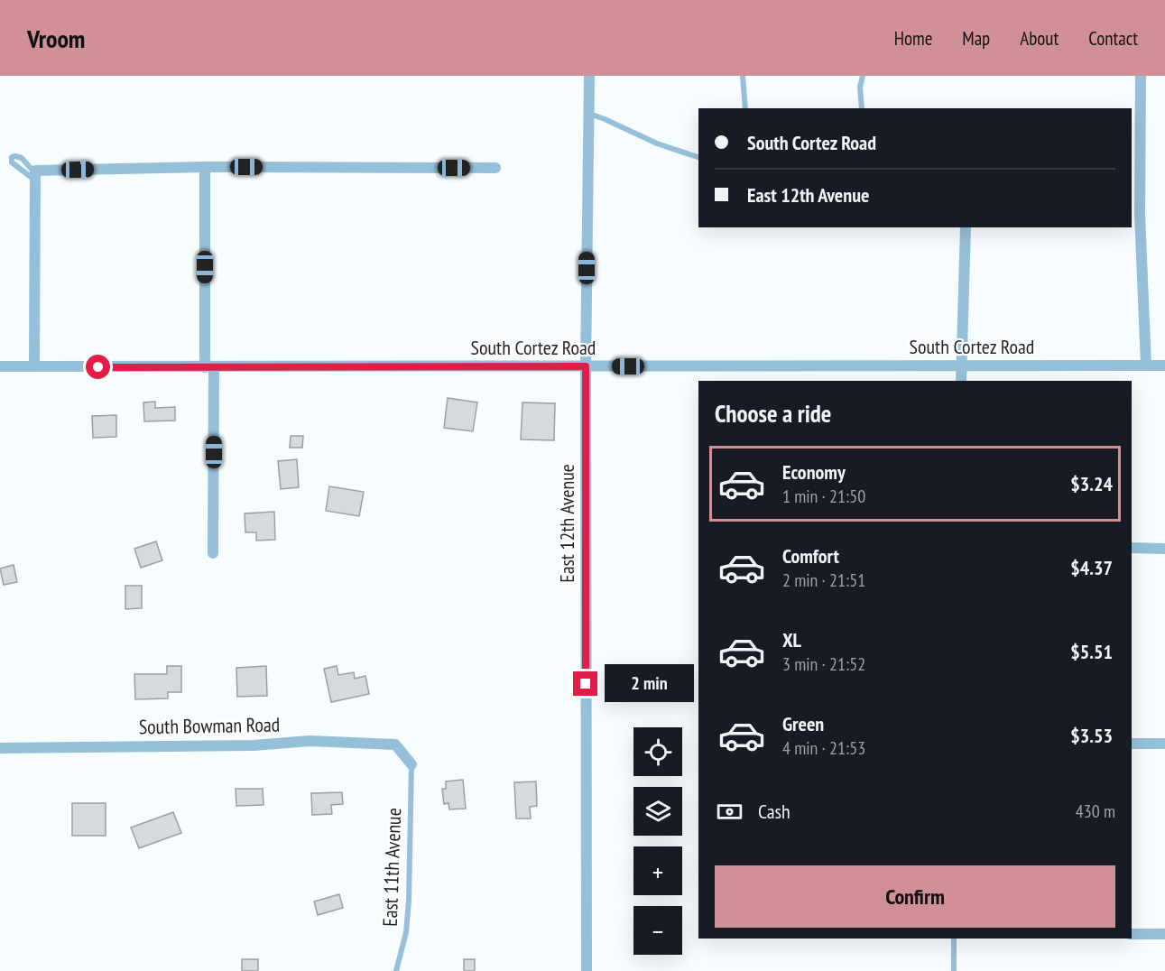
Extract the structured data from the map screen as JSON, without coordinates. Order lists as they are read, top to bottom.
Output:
{
  "streets": {
    "street": ["South Cortez Road", "East 12th Avenue", "South Bowman Road"],
    "lane": ["East 11th Avenue"]
  },
  "crossings": [
    ["South Cortez Road", "East 12th Avenue"],
    ["South Bowman Road", "East 11th Avenue"]
  ],
  "page": {
    "header": "Vroom",
    "nav": [
      "Home",
      "Map",
      "About",
      "Contact"
    ],
    "banner": ["South Cortez Road", "East 12th Avenue"],
    "heading": "Choose a ride",
    "list": [
      {
        "name": "Economy",
        "note": "1 min · 21:50",
        "value": "$3.24"
      },
      {
        "name": "Comfort",
        "note": "2 min · 21:51",
        "value": "$4.37"
      },
      {
        "name": "XL",
        "note": "3 min · 21:52",
        "value": "$5.51"
      },
      {
        "name": "Green",
        "note": "4 min · 21:53",
        "value": "$3.53"
      }
    ],
    "bubble": "2 min",
    "map_buttons": ["+", "−"],
    "pay": ["Cash", "430 m"],
    "buttons": "Confirm"
  }
}
